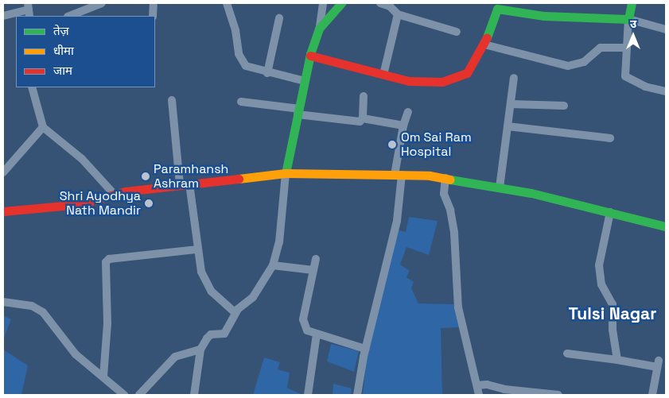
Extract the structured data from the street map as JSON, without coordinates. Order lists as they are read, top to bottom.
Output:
{
  "districts": ["Tulsi Nagar"],
  "places": ["Om Sai Ram Hospital", "Paramhansh Ashram", "Shri Ayodhya Nath Mandir"],
  "legend": ["तेज़", "धीमा", "जाम"],
  "north": "top"
}
